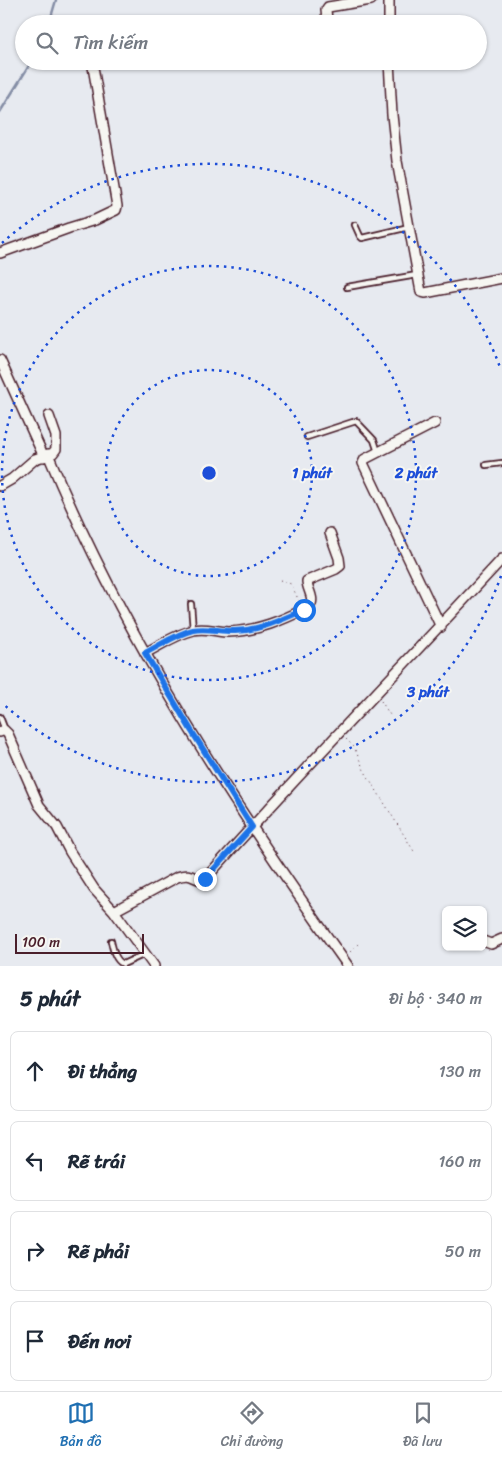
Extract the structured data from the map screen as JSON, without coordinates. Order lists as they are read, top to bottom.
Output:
{
  "scale_bar": "100 m",
  "page": {
    "search": "Tìm kiếm",
    "scale": "100 m",
    "heading": ["5 phút", "Đi bộ · 340 m"],
    "list": [
      ["Đi thẳng", "130 m"],
      ["Rẽ trái", "160 m"],
      ["Rẽ phải", "50 m"],
      "Đến nơi"
    ],
    "nav": ["Bản đồ", "Chỉ đường", "Đã lưu"]
  },
  "rings": ["1 phút", "2 phút", "3 phút"]
}
